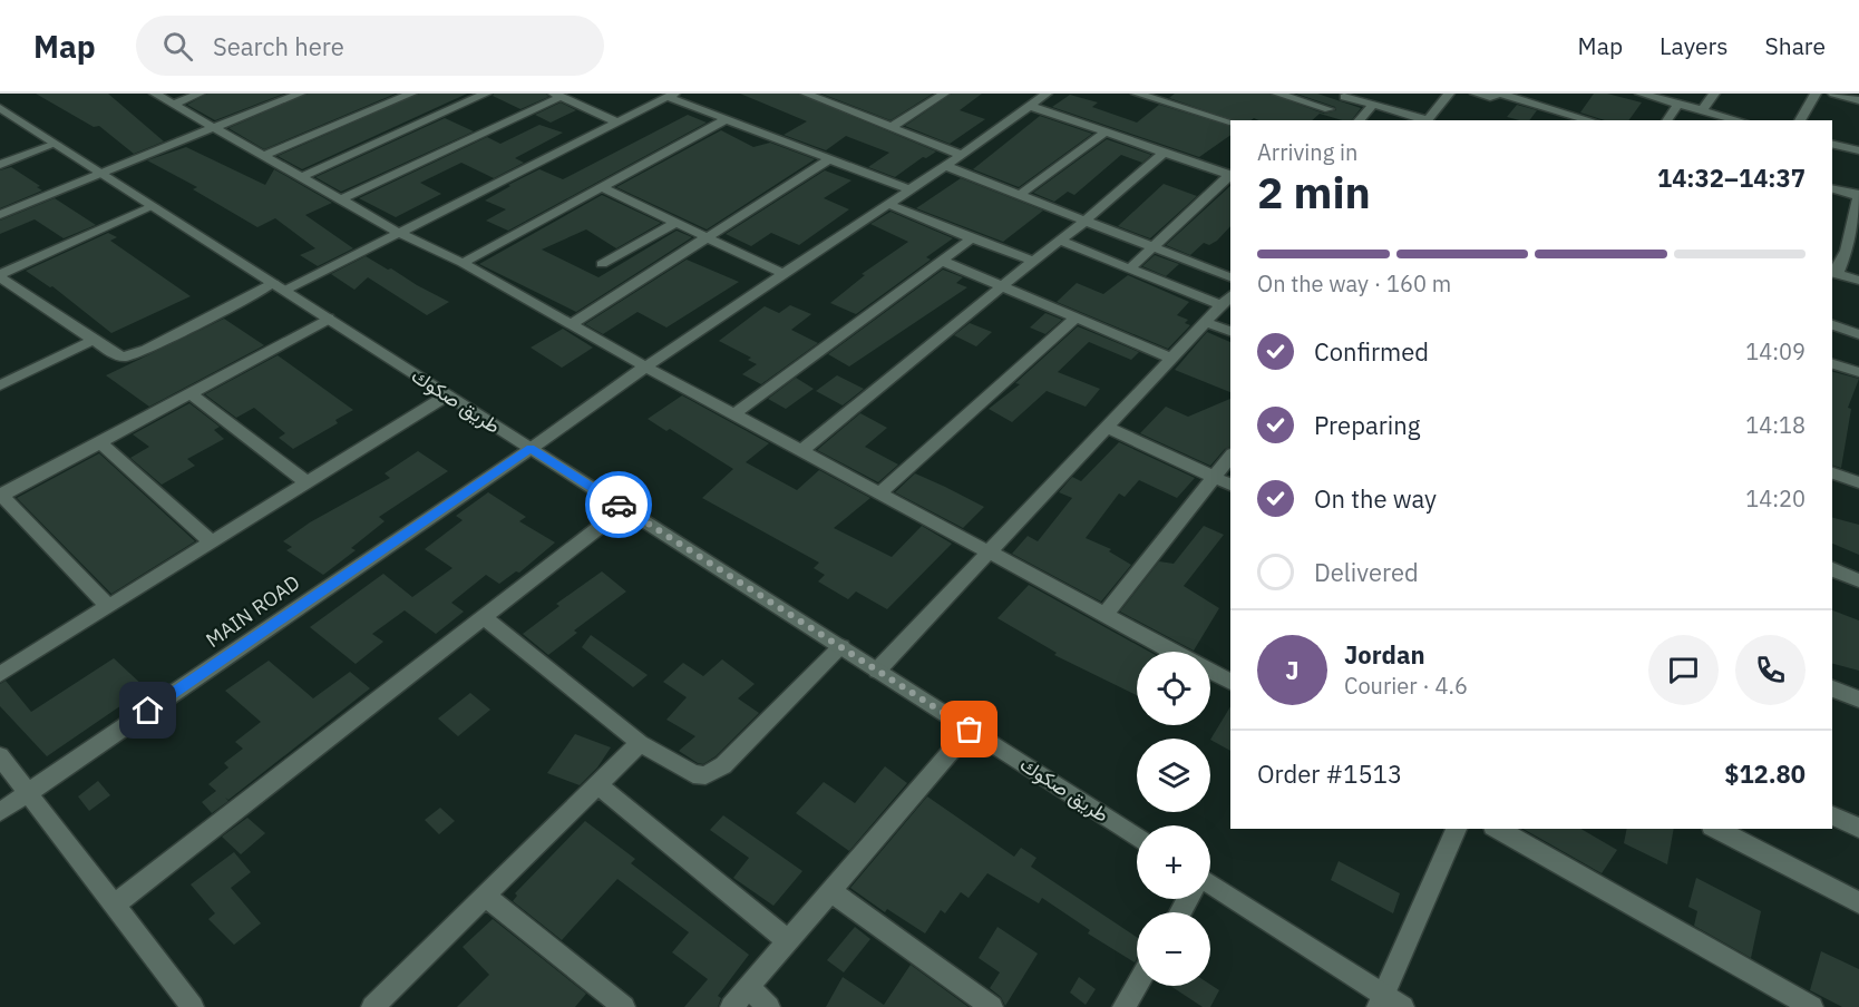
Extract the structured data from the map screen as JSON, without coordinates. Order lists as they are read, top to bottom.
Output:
{
  "streets": {
    "street": ["طريق صكوك", "MAIN ROAD"]
  },
  "crossings": [
    ["طريق صكوك", "MAIN ROAD"]
  ],
  "page": {
    "header": "Map",
    "search": "Search here",
    "nav": ["Map", "Layers", "Share"],
    "heading": ["2 min", "Arriving in", "14:32–14:37"],
    "panel": [
      "Jordan",
      "Courier · 4.6",
      "Order #1513",
      "$12.80"
    ],
    "bar": "On the way · 160 m",
    "list": [
      ["Confirmed", "14:09"],
      ["Preparing", "14:18"],
      ["On the way", "14:20"],
      "Delivered"
    ],
    "round": "J",
    "map_buttons": ["+", "−"]
  }
}
